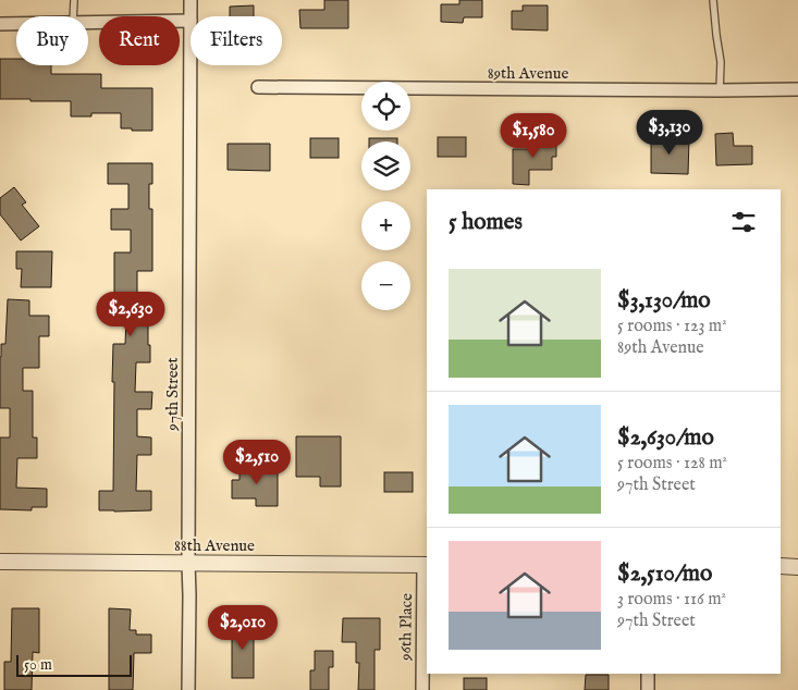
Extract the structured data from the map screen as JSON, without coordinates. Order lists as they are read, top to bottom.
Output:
{
  "streets": {
    "street": [
      "89th Avenue",
      "97th Street",
      "88th Avenue",
      "96th Place"
    ]
  },
  "crossings": [
    ["97th Street", "88th Avenue"],
    ["88th Avenue", "96th Place"]
  ],
  "scale_bar": "50 m",
  "page": {
    "chip": ["Buy", "Rent", "Filters"],
    "map_buttons": ["+", "−"],
    "price": [
      "$3,130",
      "$1,580",
      "$2,630",
      "$2,510",
      "$2,010"
    ],
    "heading": "5 homes",
    "list": [
      {
        "name": "$3,130/mo",
        "note": "5 rooms · 123 m² · 89th Avenue"
      },
      {
        "name": "$2,630/mo",
        "note": "5 rooms · 128 m² · 97th Street"
      },
      {
        "name": "$2,510/mo",
        "note": "3 rooms · 116 m² · 97th Street"
      }
    ],
    "scale": "50 m"
  }
}
